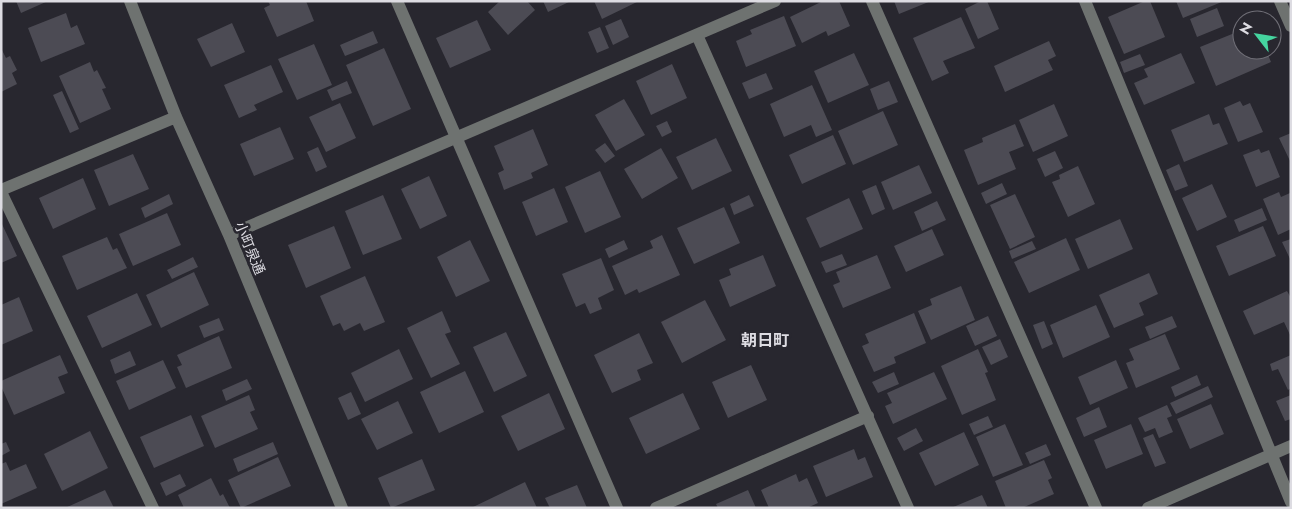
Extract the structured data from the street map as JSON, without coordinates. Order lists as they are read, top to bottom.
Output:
{
  "streets": {
    "street": ["小町泉通"]
  },
  "districts": ["朝日町"],
  "north": "top left"
}
